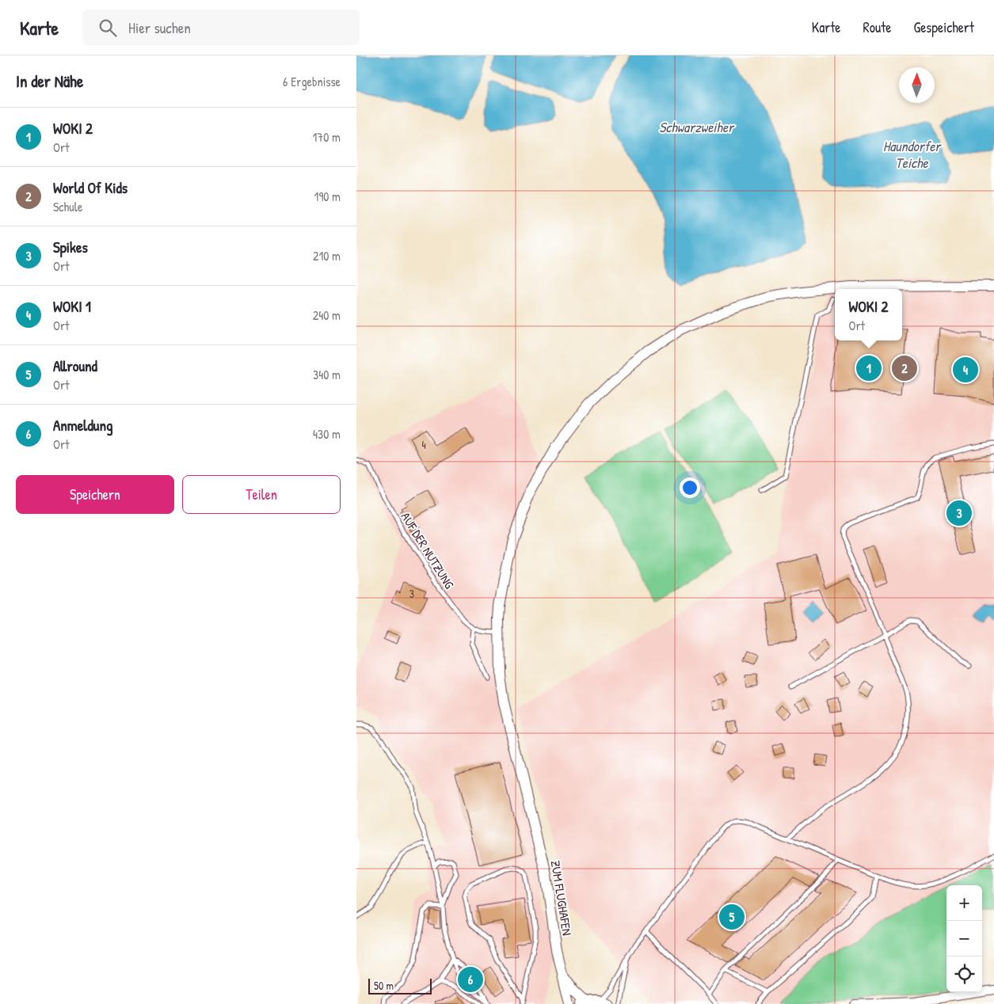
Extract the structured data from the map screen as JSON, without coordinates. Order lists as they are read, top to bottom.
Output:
{
  "streets": {
    "street": ["ZUM FLUGHAFEN"],
    "lane": ["AUF DER NUTZUNG"]
  },
  "water": ["Schwarzweiher", "Haundorfer Teiche"],
  "house_numbers": ["4", "3"],
  "scale_bar": "50 m",
  "north": "top",
  "page": {
    "header": "Karte",
    "search": "Hier suchen",
    "nav": ["Karte", "Route", "Gespeichert"],
    "heading": ["In der Nähe", "6 Ergebnisse"],
    "list": [
      {
        "mark": "1",
        "name": "WOKI 2",
        "note": "Ort",
        "value": "170 m"
      },
      {
        "mark": "2",
        "name": "World Of Kids",
        "note": "Schule",
        "value": "190 m"
      },
      {
        "mark": "3",
        "name": "Spikes",
        "note": "Ort",
        "value": "210 m"
      },
      {
        "mark": "4",
        "name": "WOKI 1",
        "note": "Ort",
        "value": "240 m"
      },
      {
        "mark": "5",
        "name": "Allround",
        "note": "Ort",
        "value": "340 m"
      },
      {
        "mark": "6",
        "name": "Anmeldung",
        "note": "Ort",
        "value": "430 m"
      }
    ],
    "popup": ["WOKI 2", "Ort"],
    "pins": [
      "1",
      "2",
      "4",
      "3",
      "5",
      "6"
    ],
    "buttons": ["Speichern", "Teilen"],
    "map_buttons": ["+", "−"],
    "scale": "50 m"
  }
}
